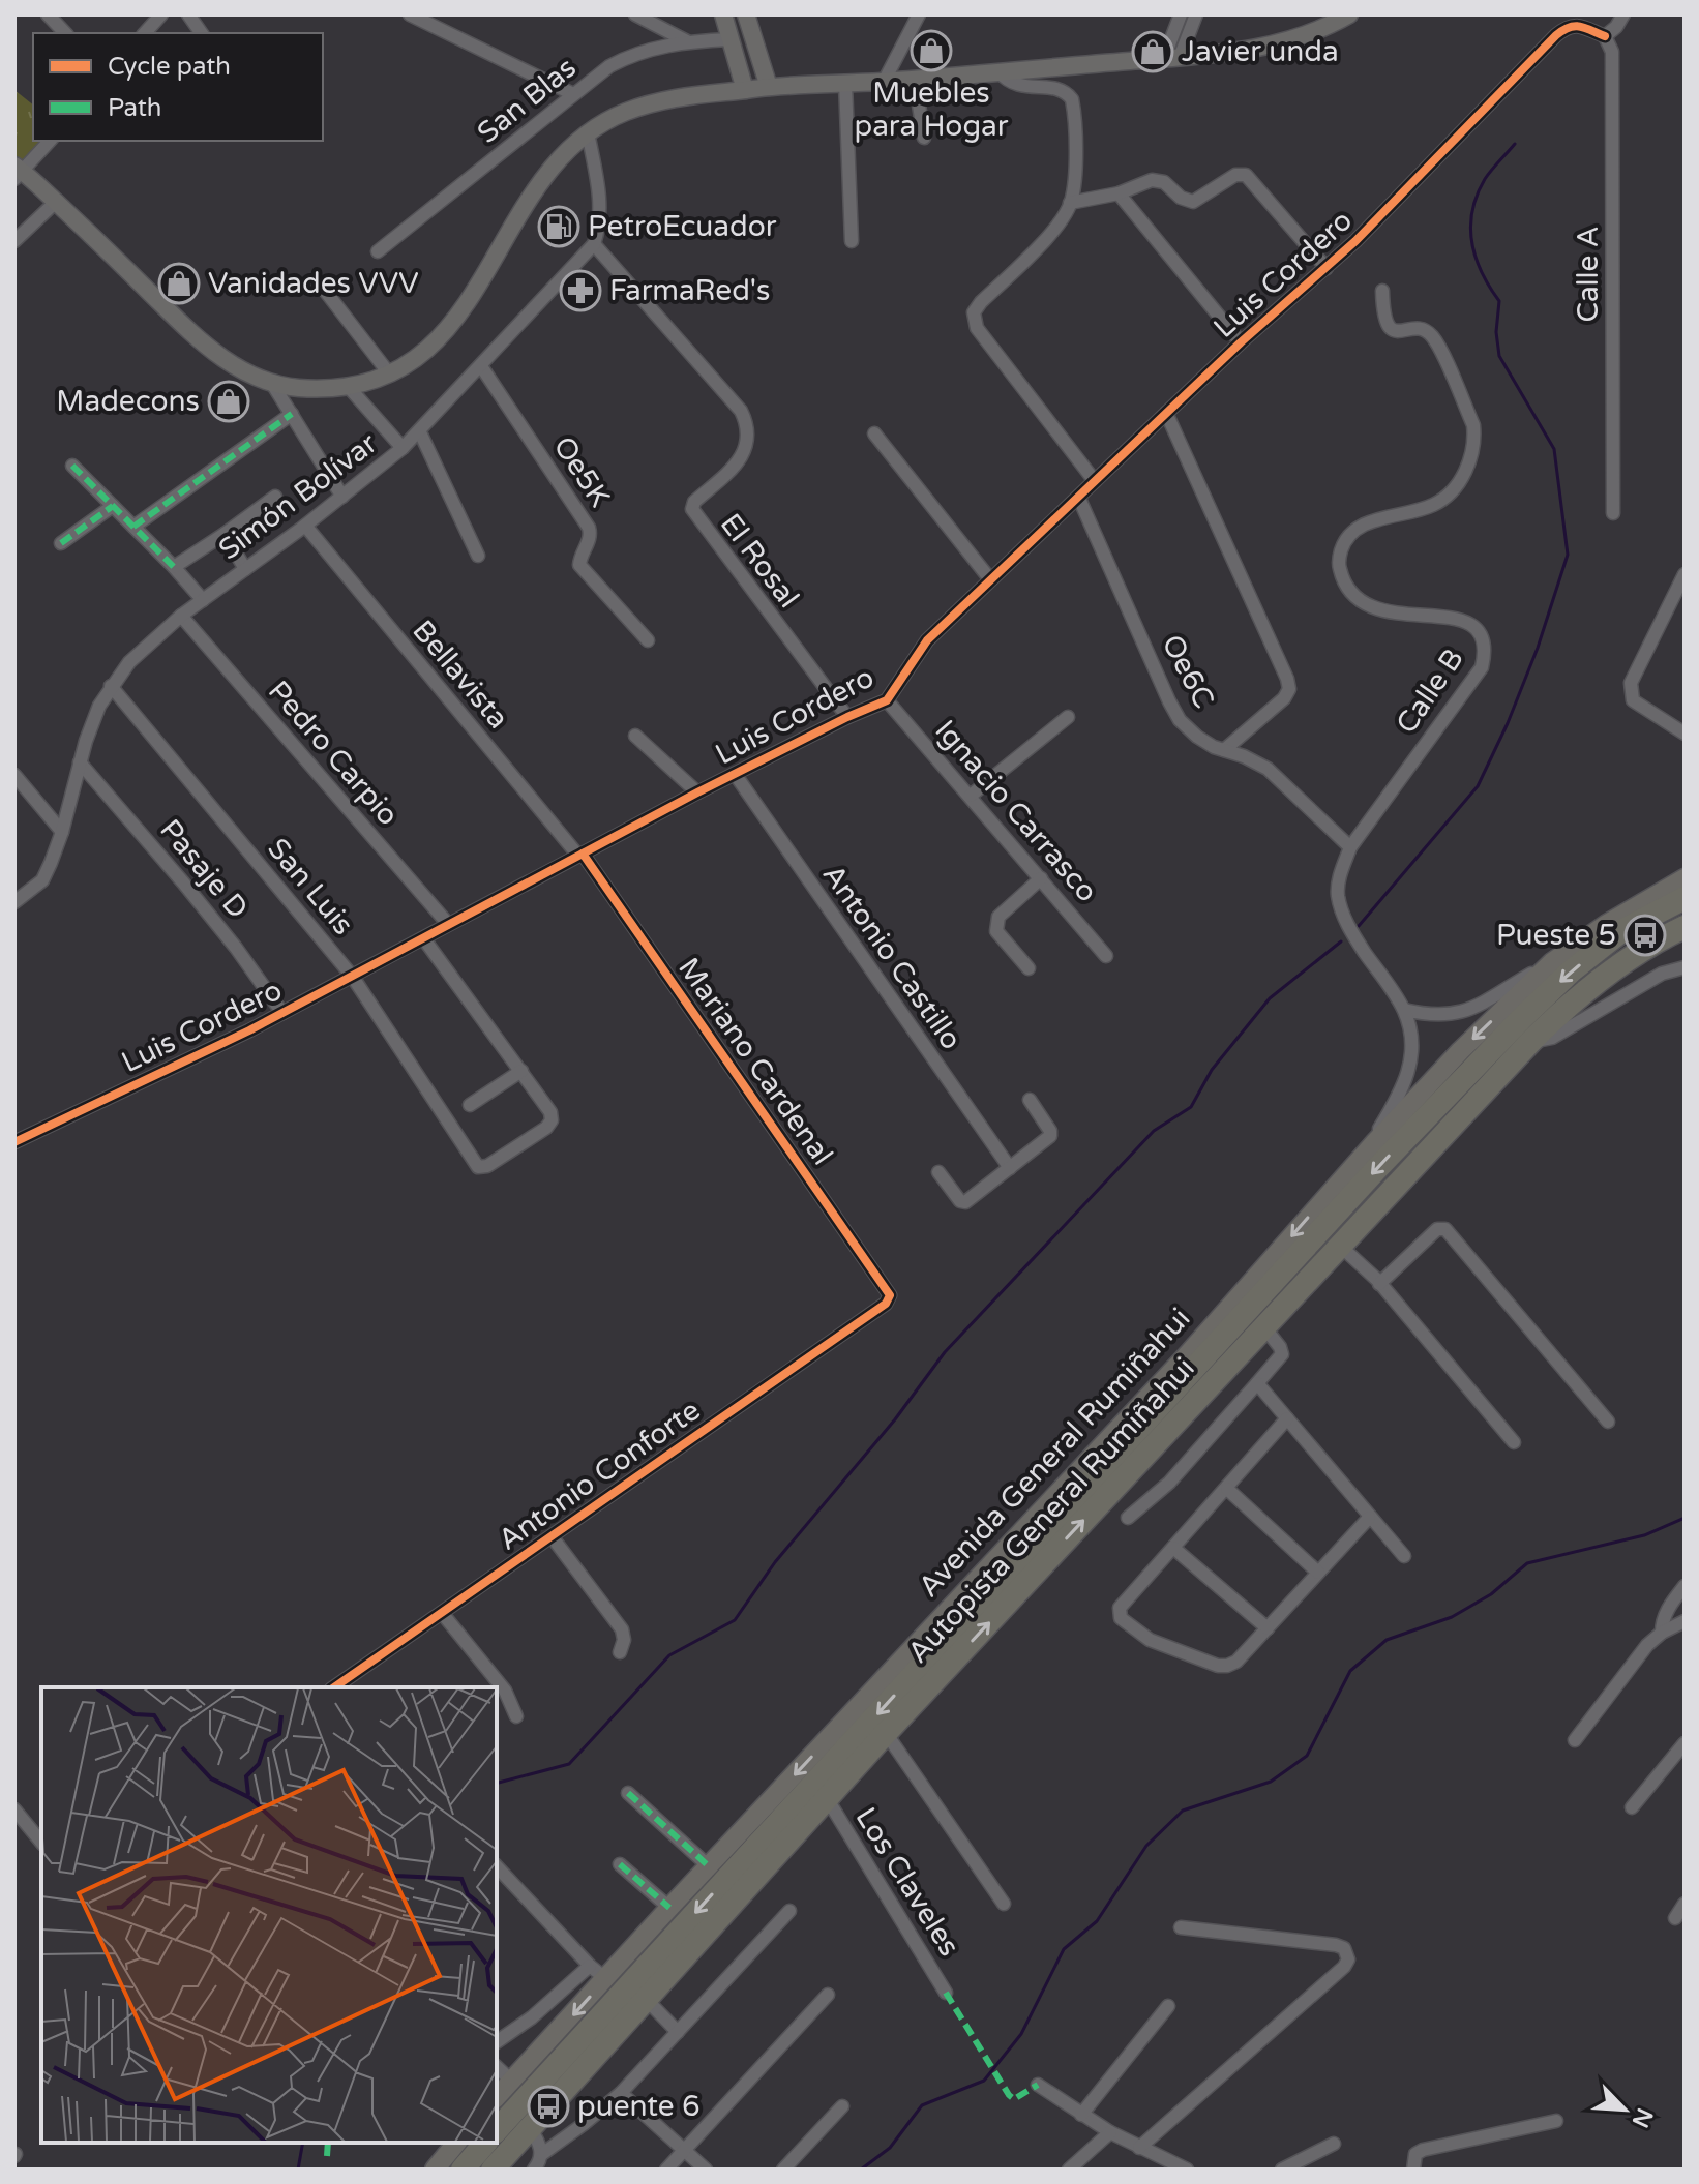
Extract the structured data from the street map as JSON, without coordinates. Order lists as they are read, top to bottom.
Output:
{
  "streets": {
    "highway": ["Autopista General Rumiñahui"],
    "main road": ["Avenida General Rumiñahui"],
    "street": [
      "San Blas",
      "Luis Cordero",
      "Calle A",
      "Oe5K",
      "Simón Bolívar",
      "El Rosal",
      "Oe6C",
      "Bellavista",
      "Calle B",
      "Pedro Carpio",
      "Ignacio Carrasco",
      "Pasaje D",
      "San Luis",
      "Antonio Castillo",
      "Mariano Cardenal",
      "Antonio Conforte",
      "Los Claveles"
    ]
  },
  "crossings": [
    ["Luis Cordero", "Calle A"],
    ["Luis Cordero", "El Rosal"],
    ["Luis Cordero", "Oe6C"],
    ["Luis Cordero", "Bellavista"],
    ["Luis Cordero", "Pedro Carpio"],
    ["Luis Cordero", "Ignacio Carrasco"],
    ["Luis Cordero", "Pasaje D"],
    ["Luis Cordero", "San Luis"],
    ["Luis Cordero", "Antonio Castillo"],
    ["Luis Cordero", "Mariano Cardenal"],
    ["Oe5K", "Simón Bolívar"],
    ["Simón Bolívar", "El Rosal"],
    ["Simón Bolívar", "Bellavista"],
    ["Simón Bolívar", "Pedro Carpio"],
    ["Simón Bolívar", "Pasaje D"],
    ["Simón Bolívar", "San Luis"],
    ["Oe6C", "Calle B"],
    ["Bellavista", "Mariano Cardenal"],
    ["Calle B", "Avenida General Rumiñahui"],
    ["Mariano Cardenal", "Antonio Conforte"],
    ["Autopista General Rumiñahui", "Los Claveles"]
  ],
  "one_way": ["Avenida General Rumiñahui"],
  "places": {
    "shop": [
      "Muebles para Hogar",
      "Javier unda",
      "Vanidades VVV",
      "Madecons"
    ],
    "fuel station": ["PetroEcuador"],
    "pharmacy": ["FarmaRed's"],
    "bus stop": ["Pueste 5", "puente 6"]
  },
  "legend": ["Cycle path", "Path"],
  "north": "bottom right"
}
